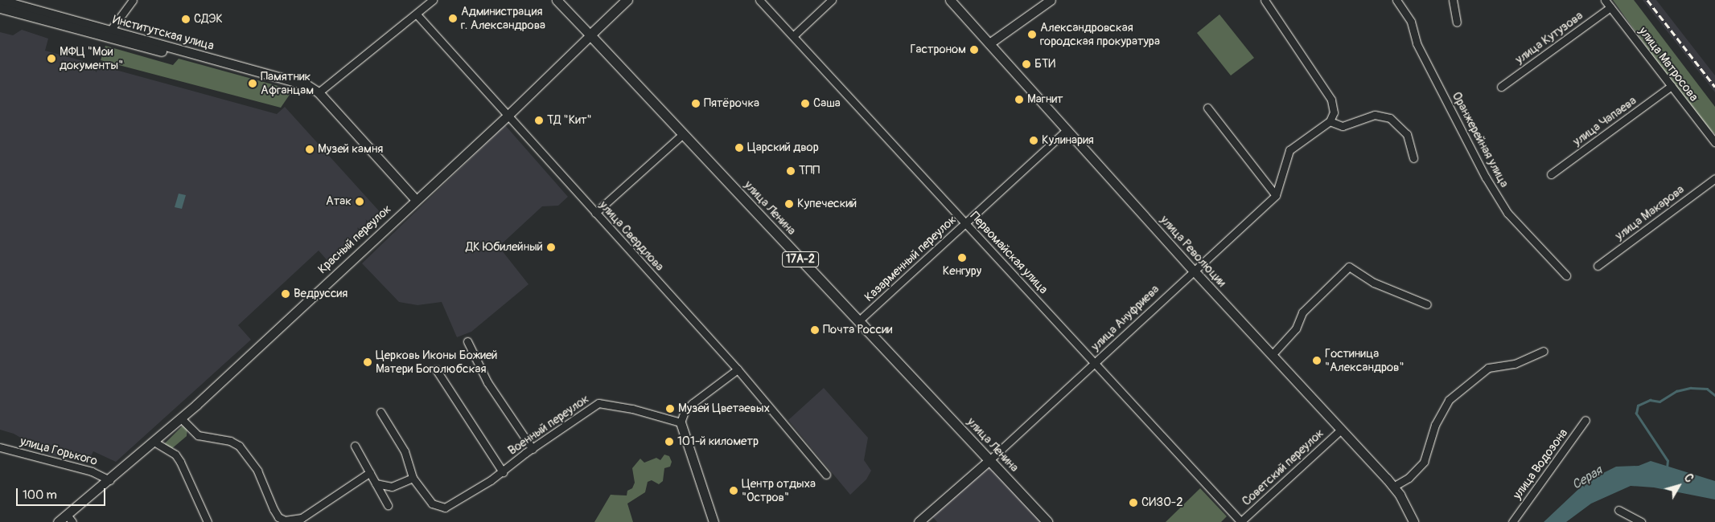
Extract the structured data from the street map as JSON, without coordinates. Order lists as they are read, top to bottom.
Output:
{
  "streets": {
    "main road": [
      "Институтская улица",
      "улица Ленина",
      "Красный переулок",
      "улица Революции",
      "17А-2",
      "улица Ануфриева"
    ],
    "street": [
      "улица Кутузова",
      "улица Матросова",
      "улица Чапаева",
      "Оранжерейная улица",
      "улица Макарова",
      "улица Свердлова",
      "Первомайская улица",
      "Казарменный переулок",
      "Военный переулок",
      "улица Горького",
      "улица Водозона",
      "Советский переулок"
    ]
  },
  "crossings": [
    ["Институтская улица", "Красный переулок"],
    ["улица Кутузова", "улица Матросова"],
    ["улица Матросова", "улица Чапаева"],
    ["улица Ленина", "Красный переулок"],
    ["улица Ленина", "Казарменный переулок"],
    ["улица Ленина", "улица Ануфриева"],
    ["улица Свердлова", "Красный переулок"],
    ["Красный переулок", "улица Горького"],
    ["улица Революции", "Казарменный переулок"],
    ["улица Революции", "улица Ануфриева"],
    ["улица Революции", "Советский переулок"],
    ["Первомайская улица", "Казарменный переулок"],
    ["Первомайская улица", "улица Ануфриева"],
    ["Первомайская улица", "Советский переулок"]
  ],
  "water": ["Серая"],
  "places": [
    "Администрация г. Александрова",
    "СДЭК",
    "Александровская городская прокуратура",
    "Гастроном",
    "МФЦ \"Мои документы\"",
    "БТИ",
    "Памятник Афганцам",
    "Магнит",
    "Пятёрочка",
    "Саша",
    "ТД \"Кит\"",
    "Кулинария",
    "Царский двор",
    "Музей камня",
    "ТПП",
    "Атак",
    "Купеческий",
    "ДК Юбилейный",
    "Кенгуру",
    "Ведруссия",
    "Почта России",
    "Гостиница \"Александров\"",
    "Церковь Иконы Божией Матери Боголюбская",
    "Музей Цветаевых",
    "101-й километр",
    "Центр отдыха \"Остров\"",
    "СИЗО-2"
  ],
  "scale_bar": "100 m",
  "north": "top right"
}
